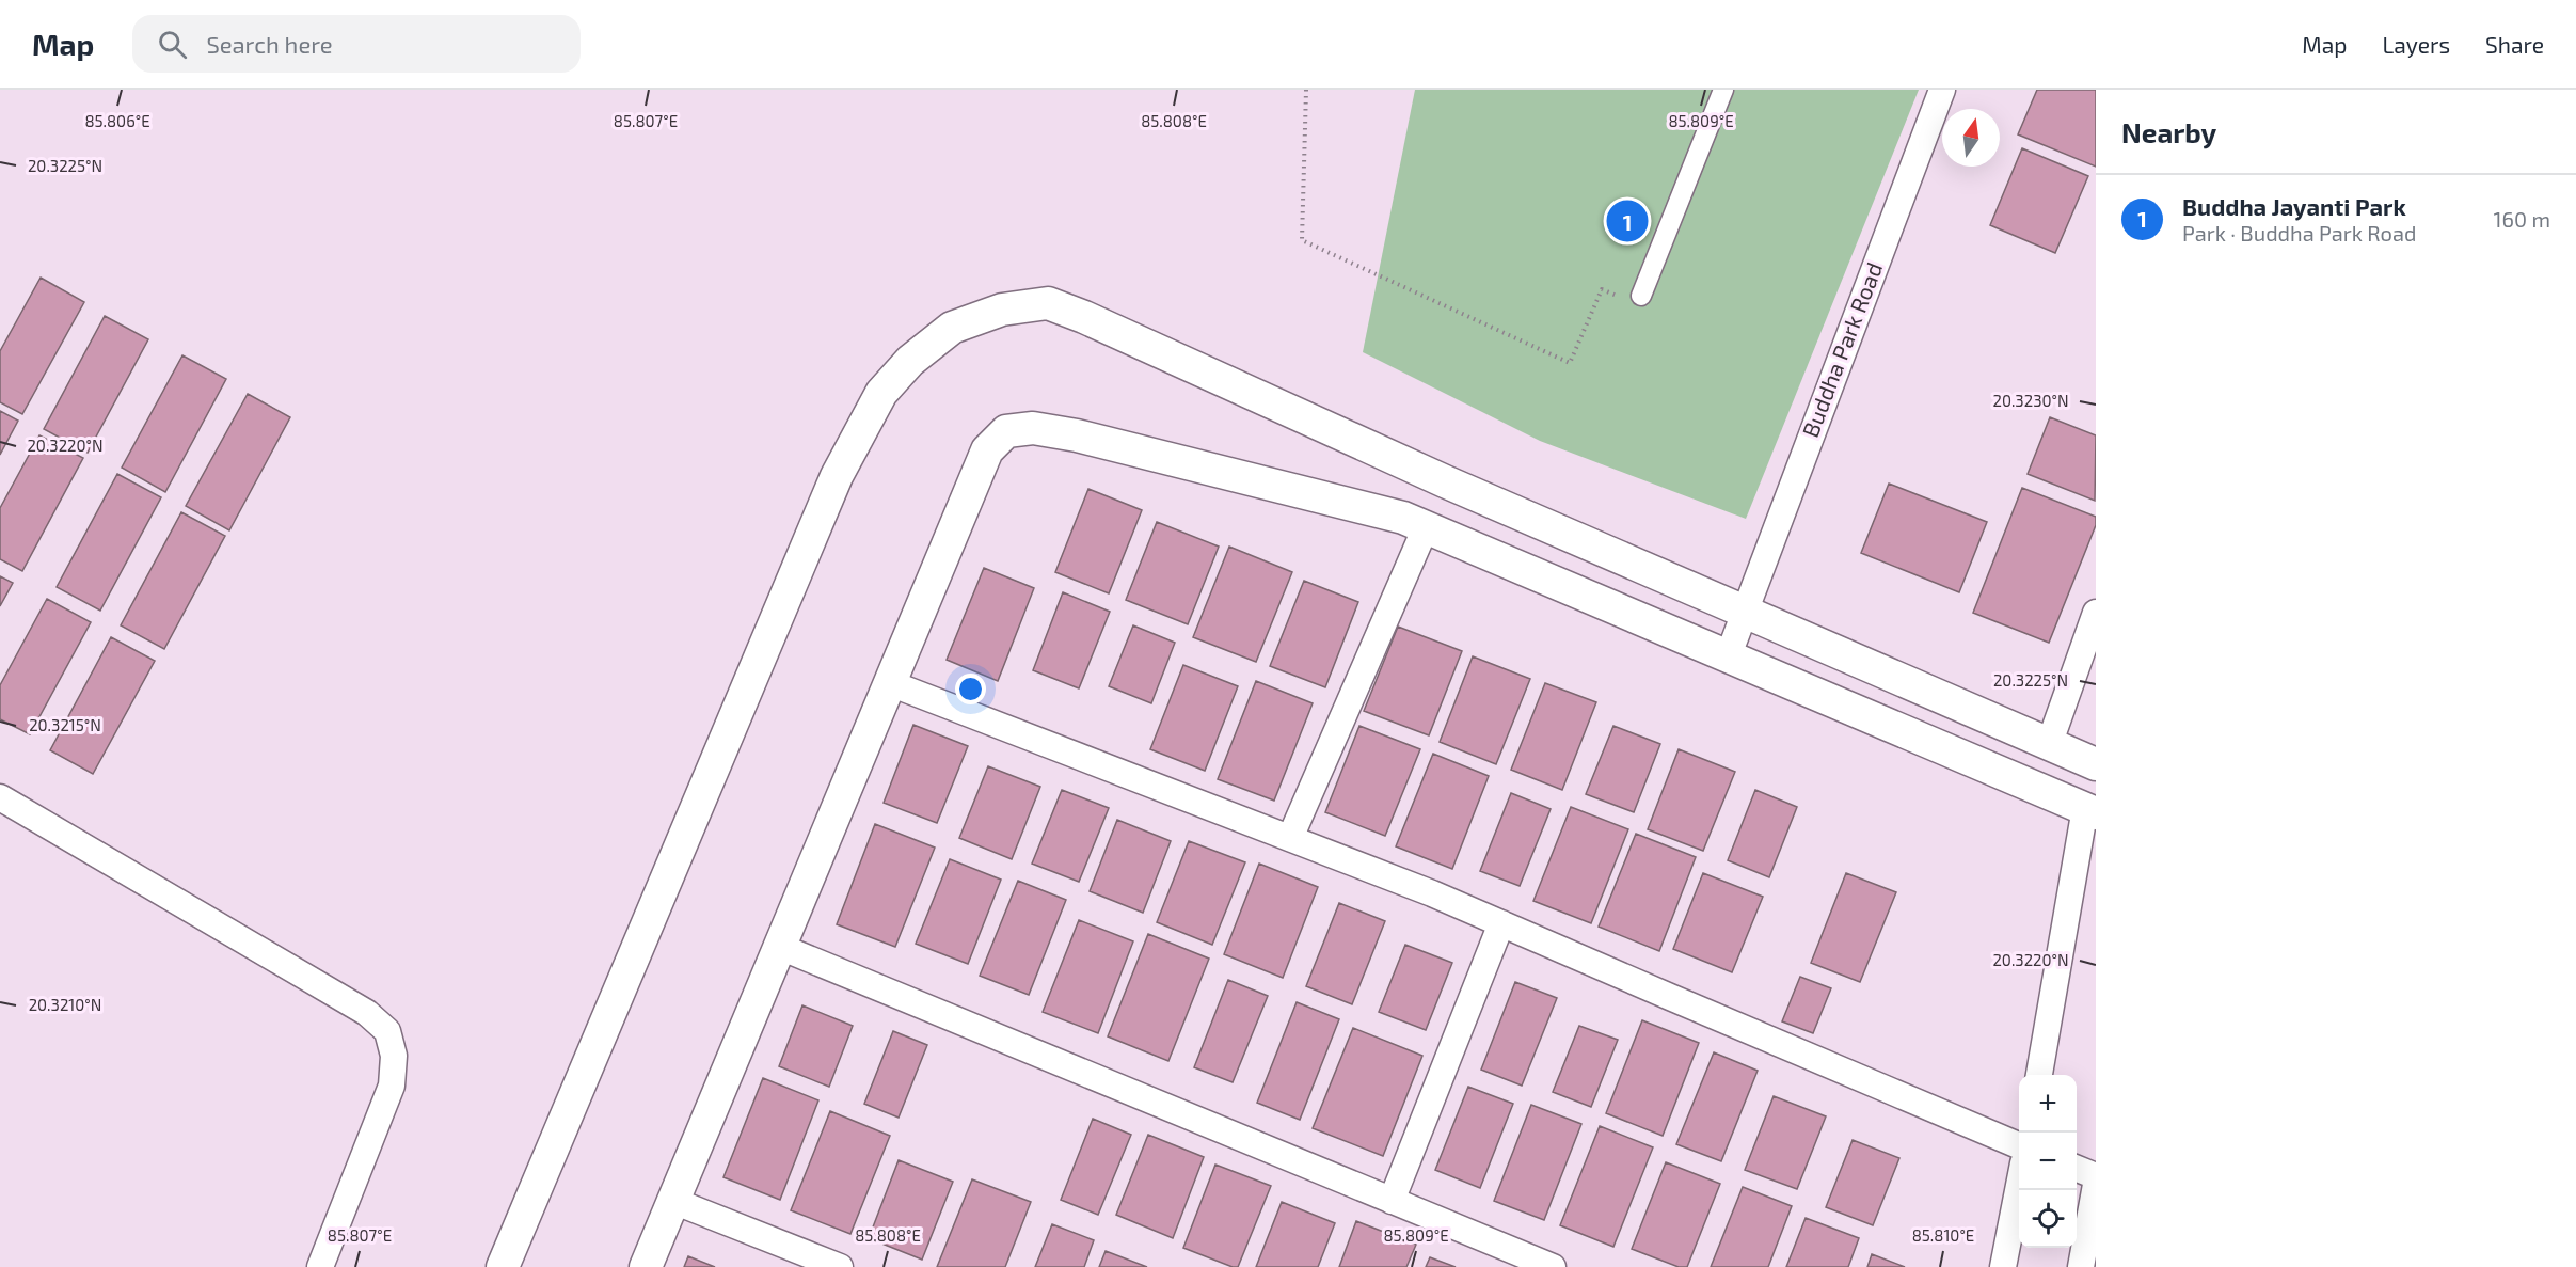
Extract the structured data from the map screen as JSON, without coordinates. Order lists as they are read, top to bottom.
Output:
{
  "streets": {
    "street": ["Buddha Park Road"]
  },
  "north": "top",
  "page": {
    "header": "Map",
    "search": "Search here",
    "nav": ["Map", "Layers", "Share"],
    "heading": "Nearby",
    "list": [
      {
        "mark": "1",
        "name": "Buddha Jayanti Park",
        "note": "Park · Buddha Park Road",
        "value": "160 m"
      }
    ],
    "pins": "1",
    "map_buttons": ["+", "−"]
  },
  "coordinates": [
    "85.806°E",
    "85.807°E",
    "85.808°E",
    "85.809°E",
    "20.3225°N",
    "20.3230°N",
    "20.3220°N",
    "20.3215°N",
    "20.3210°N",
    "85.810°E"
  ]
}
